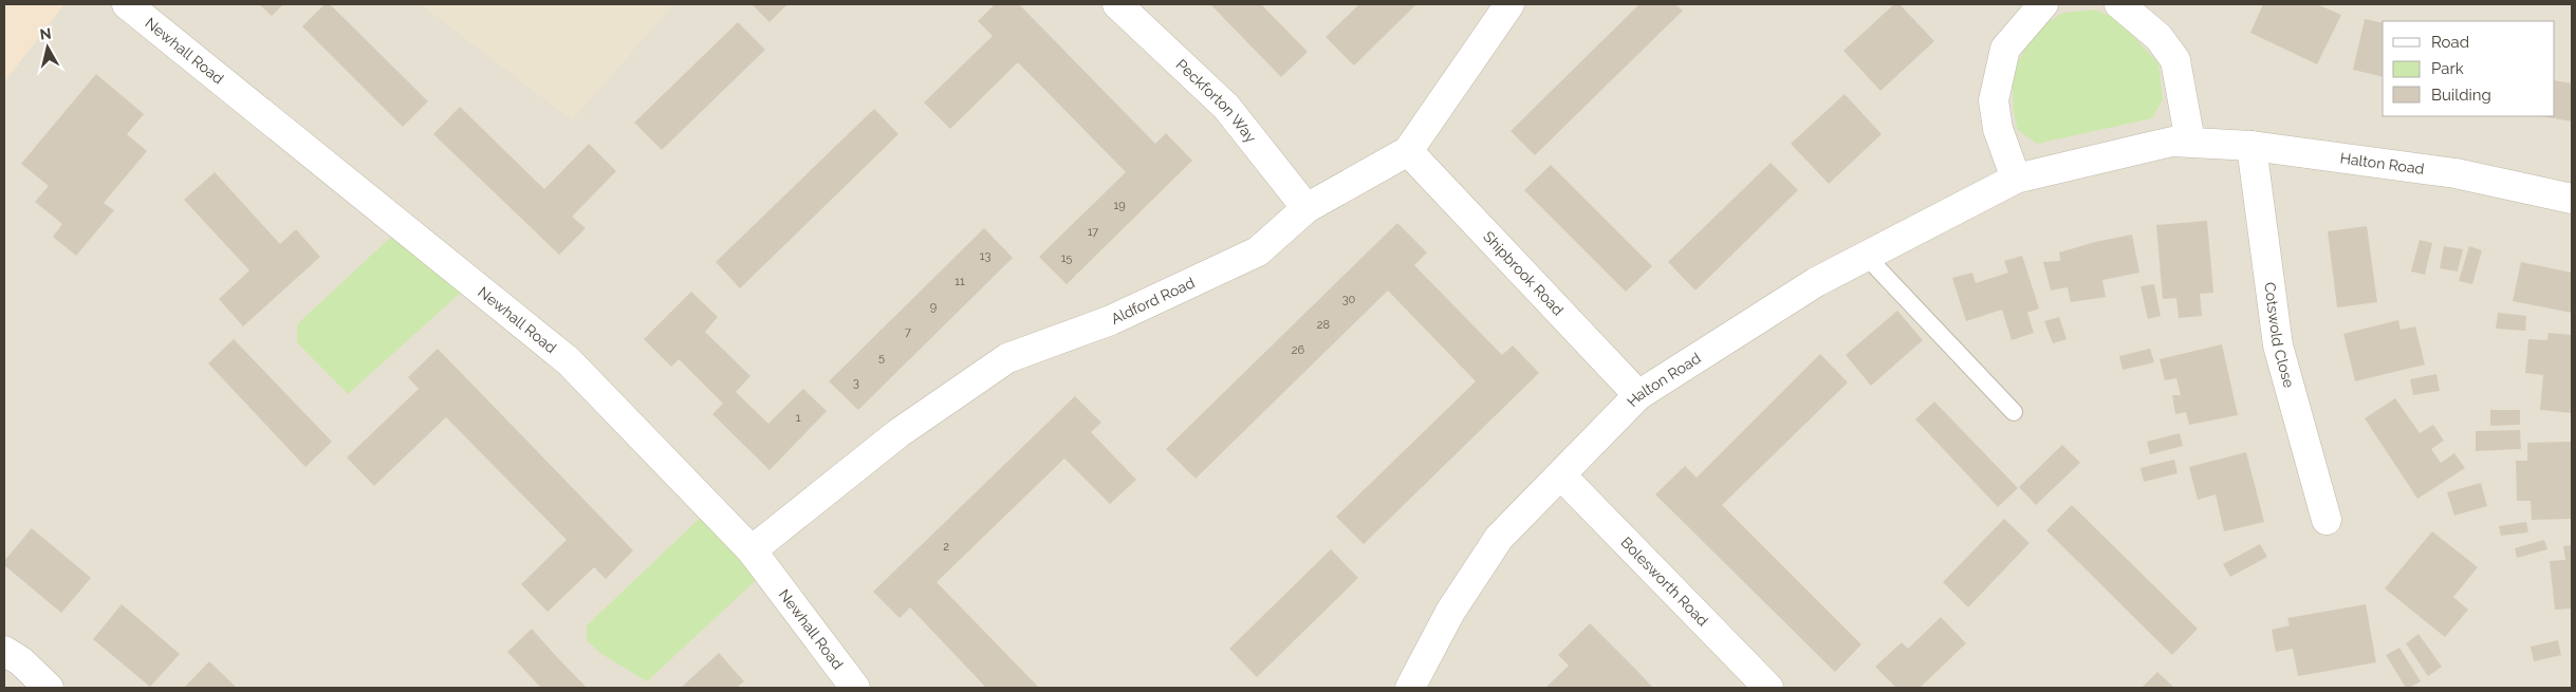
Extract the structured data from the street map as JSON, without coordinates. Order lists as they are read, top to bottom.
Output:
{
  "streets": {
    "street": [
      "Newhall Road",
      "Peckforton Way",
      "Halton Road",
      "Shipbrook Road",
      "Aldford Road",
      "Cotswold Close",
      "Bolesworth Road"
    ]
  },
  "crossings": [
    ["Newhall Road", "Aldford Road"],
    ["Peckforton Way", "Aldford Road"],
    ["Halton Road", "Shipbrook Road"],
    ["Halton Road", "Cotswold Close"],
    ["Halton Road", "Bolesworth Road"],
    ["Shipbrook Road", "Aldford Road"]
  ],
  "house_numbers": [
    "19",
    "17",
    "13",
    "15",
    "11",
    "30",
    "9",
    "28",
    "7",
    "26",
    "5",
    "3",
    "1",
    "2"
  ],
  "legend": ["Road", "Park", "Building"],
  "north": "top"
}
